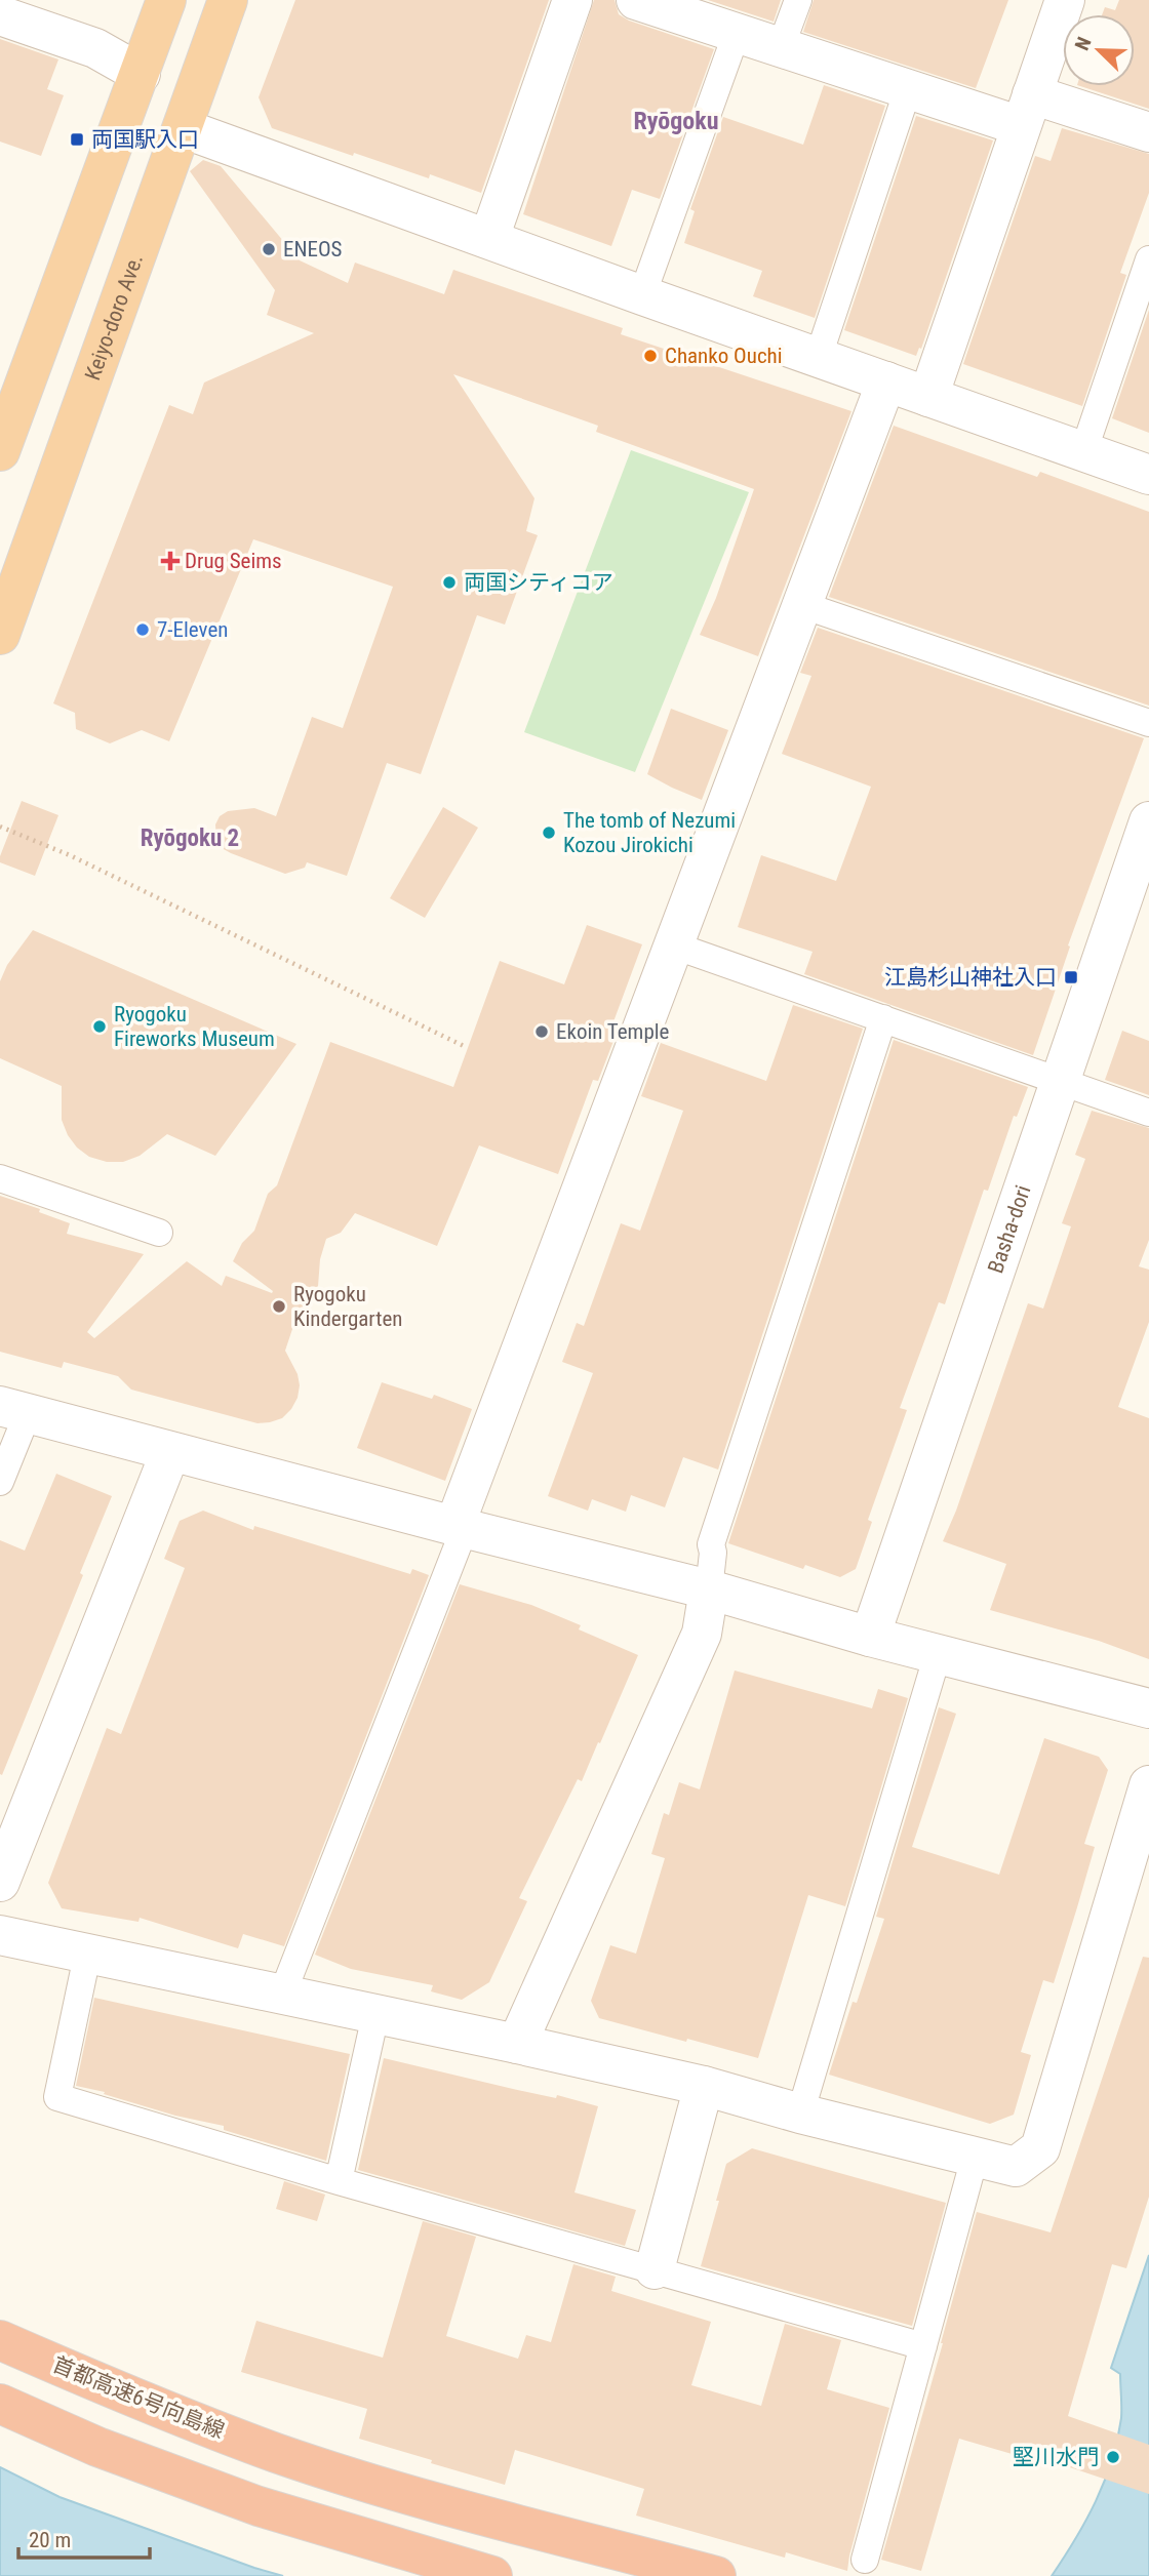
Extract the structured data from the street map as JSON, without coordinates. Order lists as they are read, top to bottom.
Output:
{
  "streets": {
    "highway": ["Keiyo-doro Ave.", "首都高速6号向島線"],
    "street": ["Basha-dori"]
  },
  "districts": ["Ryōgoku", "Ryōgoku 2"],
  "places": {
    "transit": ["両国駅入口", "江島杉山神社入口"],
    "other": [
      "ENEOS",
      "Chanko Ouchi",
      "両国シティコア",
      "7-Eleven",
      "The tomb of Nezumi Kozou Jirokichi",
      "Ryogoku Fireworks Museum",
      "Ekoin Temple",
      "Ryogoku Kindergarten",
      "堅川水門"
    ],
    "health": ["Drug Seims"]
  },
  "scale_bar": "20 m",
  "north": "top left"
}
